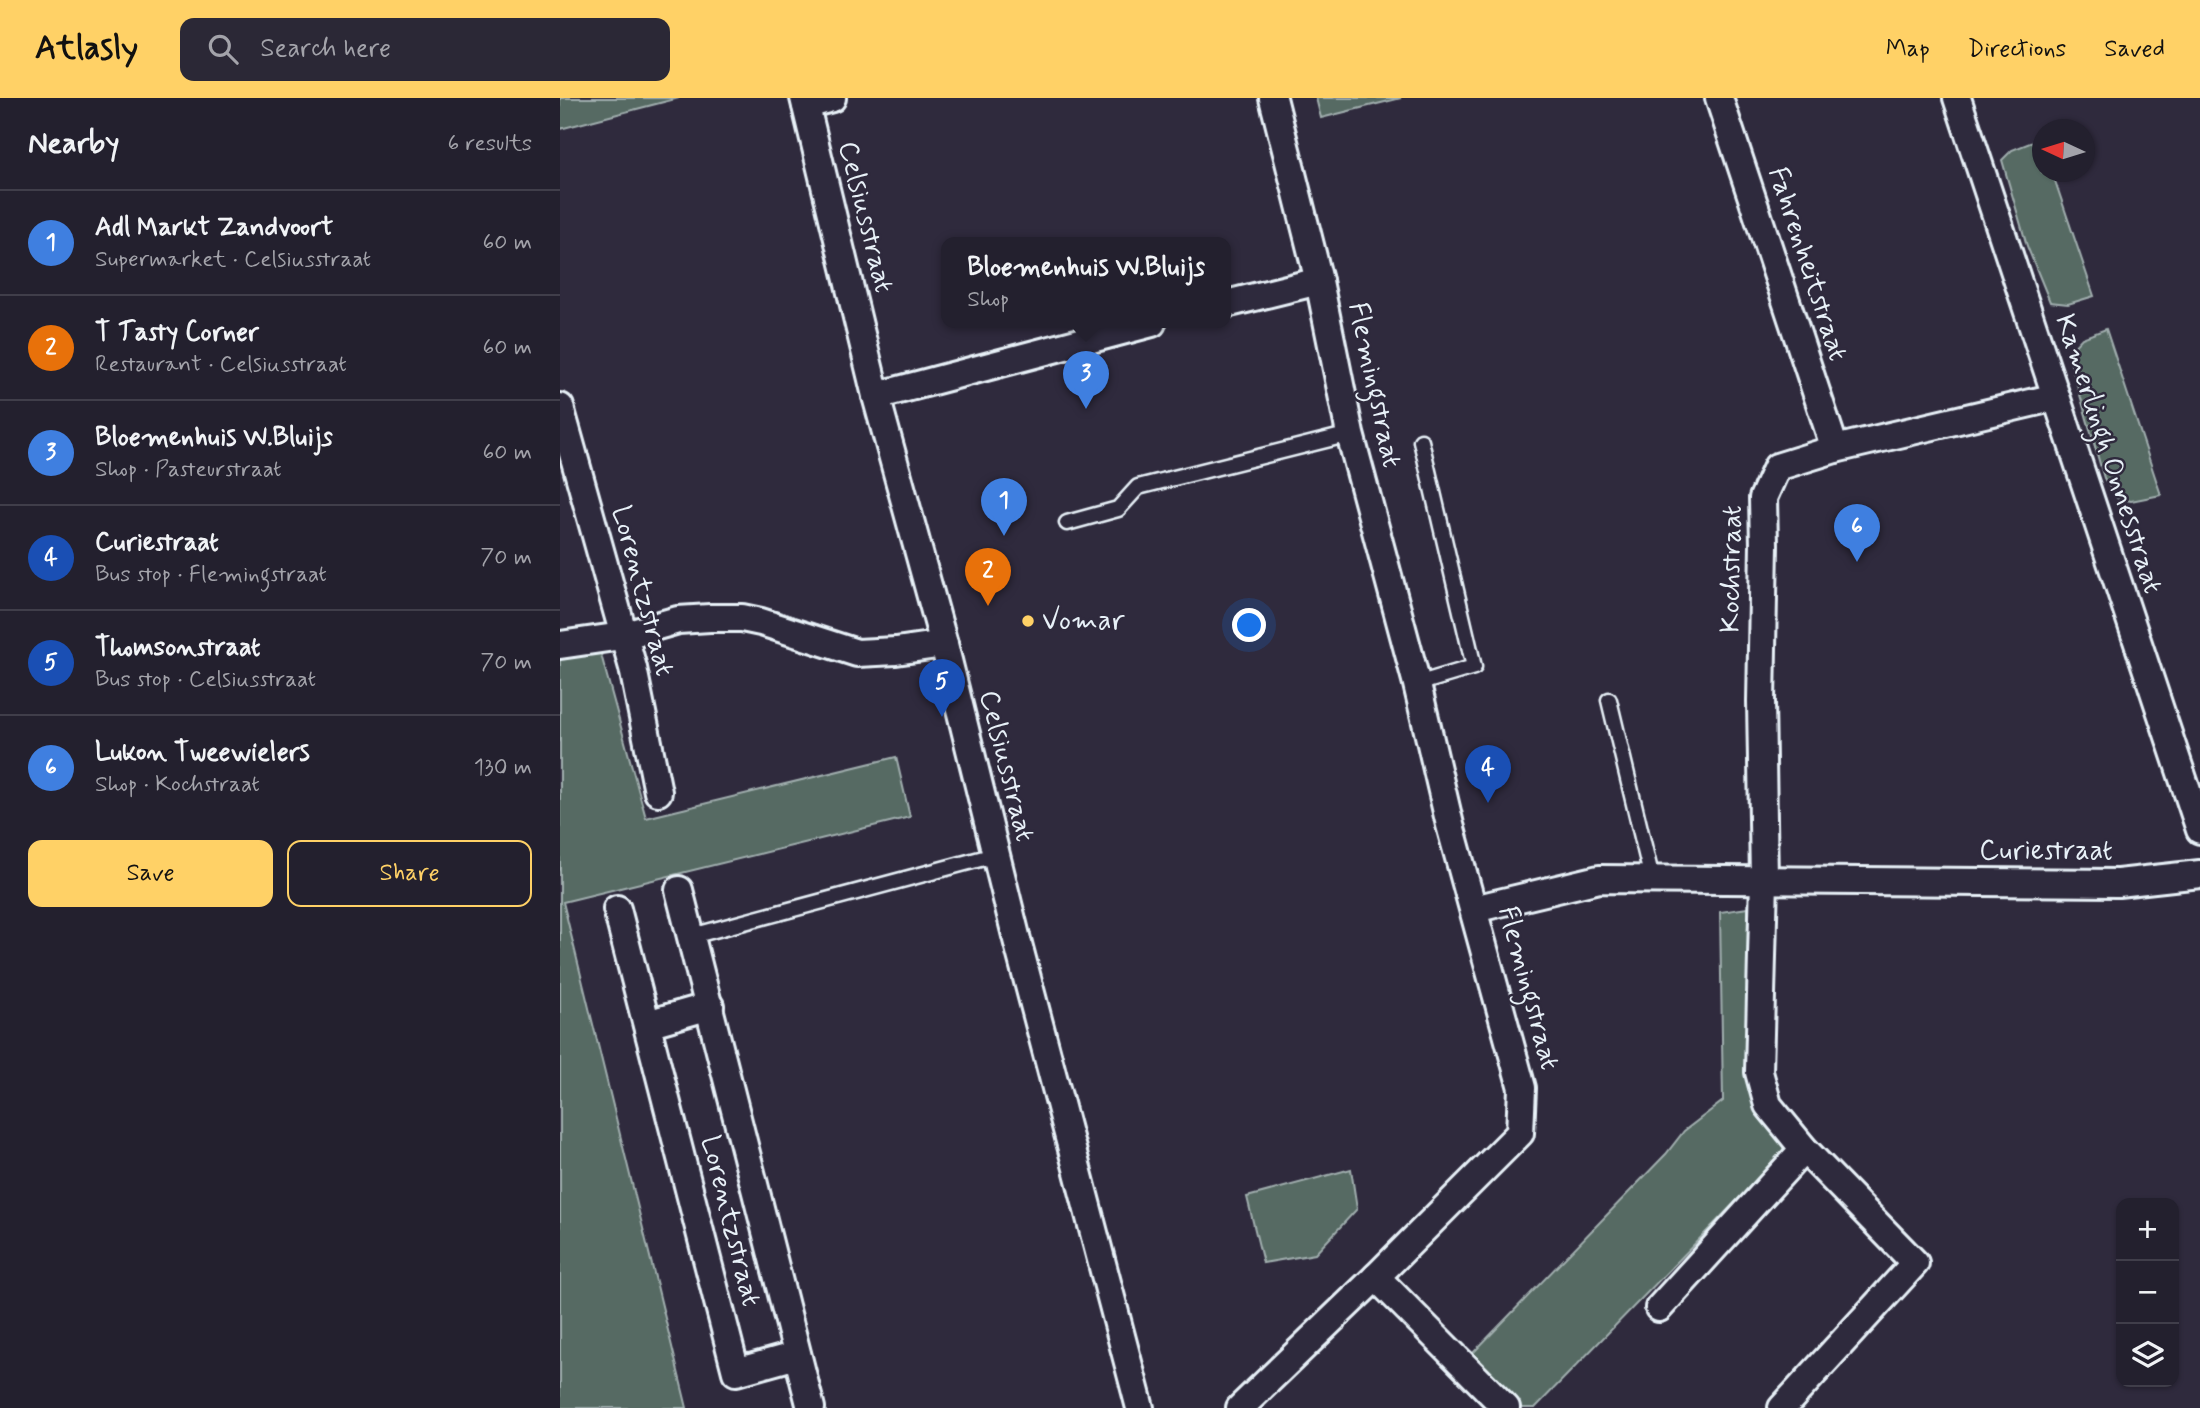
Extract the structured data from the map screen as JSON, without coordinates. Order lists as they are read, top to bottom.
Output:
{
  "streets": {
    "street": [
      "Celsiusstraat",
      "Fahrenheitstraat",
      "Flemingstraat",
      "Kamerlingh Onnesstraat",
      "Kochstraat",
      "Lorentzstraat",
      "Curiestraat"
    ]
  },
  "crossings": [
    ["Fahrenheitstraat", "Kochstraat"],
    ["Flemingstraat", "Curiestraat"],
    ["Kamerlingh Onnesstraat", "Kochstraat"],
    ["Kochstraat", "Curiestraat"]
  ],
  "places": ["Vomar"],
  "north": "left",
  "page": {
    "header": "Atlasly",
    "search": "Search here",
    "nav": ["Map", "Directions", "Saved"],
    "heading": ["Nearby", "6 results"],
    "list": [
      {
        "mark": "1",
        "name": "Adl Markt Zandvoort",
        "note": "Supermarket · Celsiusstraat",
        "value": "60 m"
      },
      {
        "mark": "2",
        "name": "T Tasty Corner",
        "note": "Restaurant · Celsiusstraat",
        "value": "60 m"
      },
      {
        "mark": "3",
        "name": "Bloemenhuis W.Bluijs",
        "note": "Shop · Pasteurstraat",
        "value": "60 m"
      },
      {
        "mark": "4",
        "name": "Curiestraat",
        "note": "Bus stop · Flemingstraat",
        "value": "70 m"
      },
      {
        "mark": "5",
        "name": "Thomsonstraat",
        "note": "Bus stop · Celsiusstraat",
        "value": "70 m"
      },
      {
        "mark": "6",
        "name": "Lukon Tweewielers",
        "note": "Shop · Kochstraat",
        "value": "130 m"
      }
    ],
    "popup": ["Bloemenhuis W.Bluijs", "Shop"],
    "pins": [
      "3",
      "1",
      "6",
      "2",
      "5",
      "4"
    ],
    "buttons": ["Save", "Share"],
    "map_buttons": ["+", "−"]
  }
}
